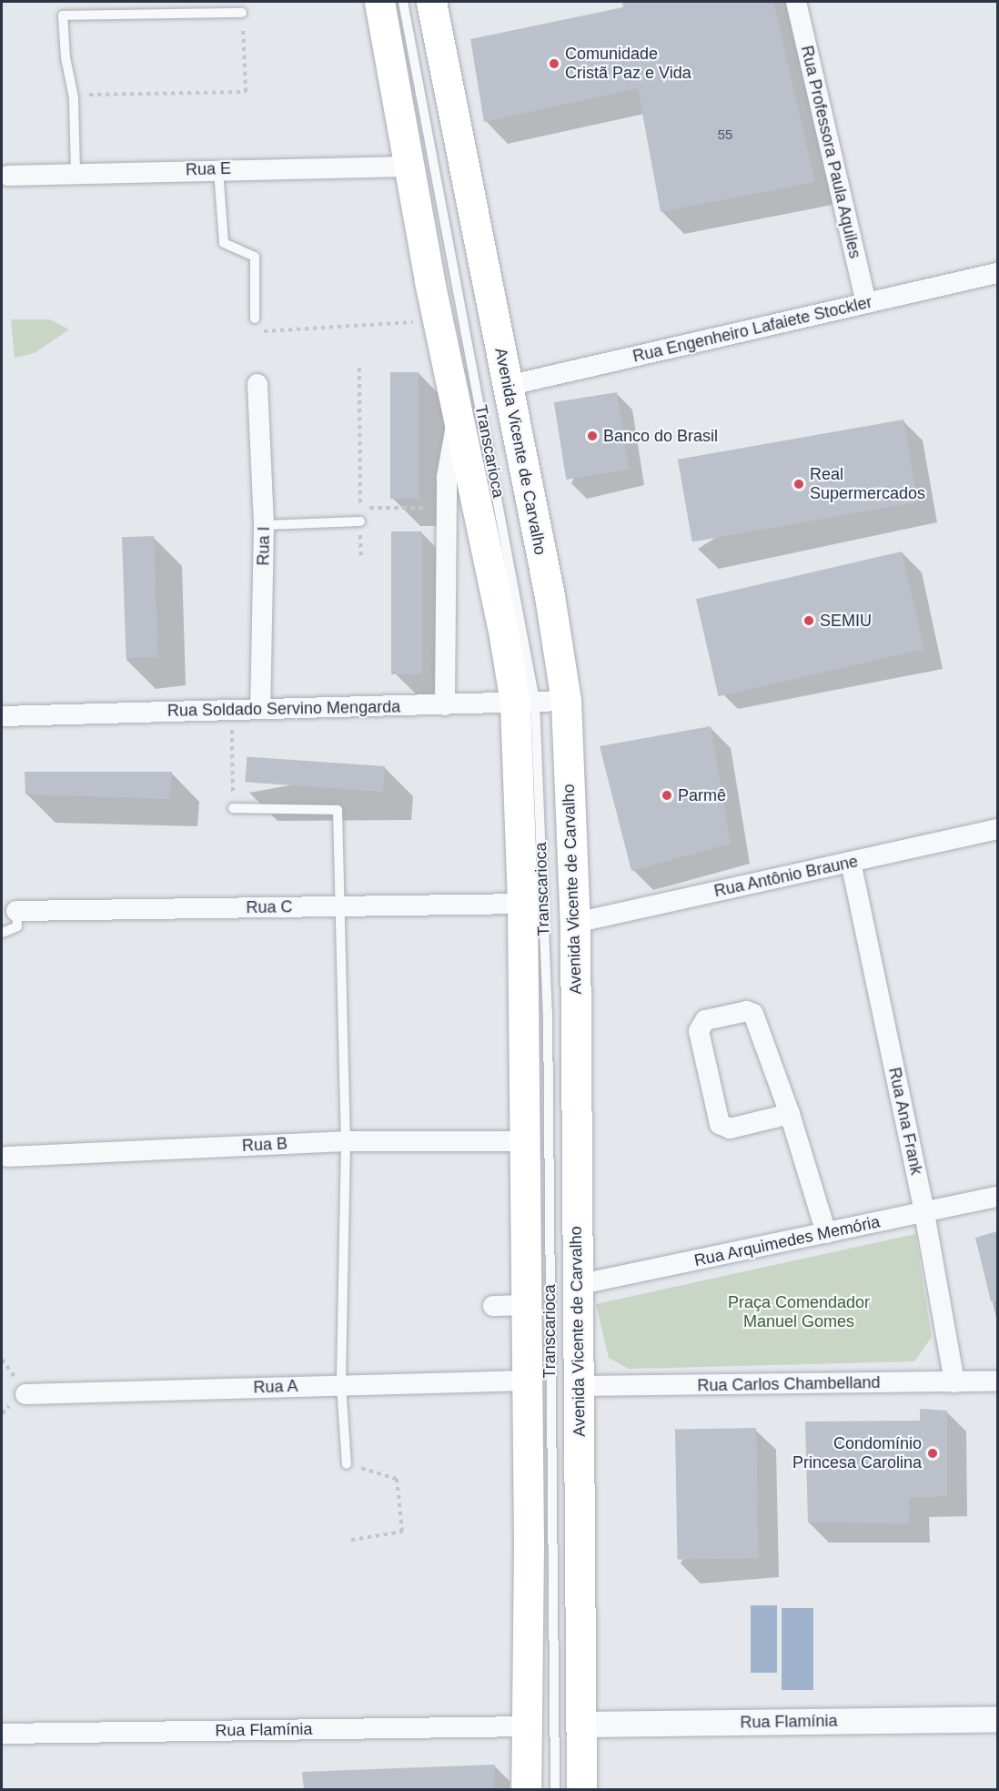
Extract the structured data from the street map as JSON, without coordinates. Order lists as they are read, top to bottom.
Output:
{
  "streets": {
    "main road": ["Avenida Vicente de Carvalho"],
    "street": [
      "Rua Professora Paula Aquiles",
      "Rua E",
      "Rua Engenheiro Lafaiete Stockler",
      "Rua I",
      "Rua Soldado Servino Mengarda",
      "Rua Antônio Braune",
      "Rua C",
      "Rua Ana Frank",
      "Rua B",
      "Rua Arquimedes Memória",
      "Rua Carlos Chambelland",
      "Rua A",
      "Rua Flamínia"
    ],
    "lane": ["Transcarioca"]
  },
  "crossings": [
    ["Rua Professora Paula Aquiles", "Rua Engenheiro Lafaiete Stockler"],
    ["Rua Engenheiro Lafaiete Stockler", "Avenida Vicente de Carvalho"],
    ["Transcarioca", "Rua Soldado Servino Mengarda"],
    ["Avenida Vicente de Carvalho", "Rua Soldado Servino Mengarda"],
    ["Avenida Vicente de Carvalho", "Rua Antônio Braune"],
    ["Avenida Vicente de Carvalho", "Rua Arquimedes Memória"],
    ["Avenida Vicente de Carvalho", "Rua Carlos Chambelland"],
    ["Avenida Vicente de Carvalho", "Rua Flamínia"],
    ["Rua I", "Rua Soldado Servino Mengarda"],
    ["Rua Antônio Braune", "Rua Ana Frank"],
    ["Rua Ana Frank", "Rua Arquimedes Memória"],
    ["Rua Ana Frank", "Rua Carlos Chambelland"]
  ],
  "parks": ["Praça Comendador Manuel Gomes"],
  "places": [
    "Comunidade Cristã Paz e Vida",
    "Banco do Brasil",
    "Real Supermercados",
    "SEMIU",
    "Parmê",
    "Condomínio Princesa Carolina"
  ],
  "house_numbers": ["55"]
}
